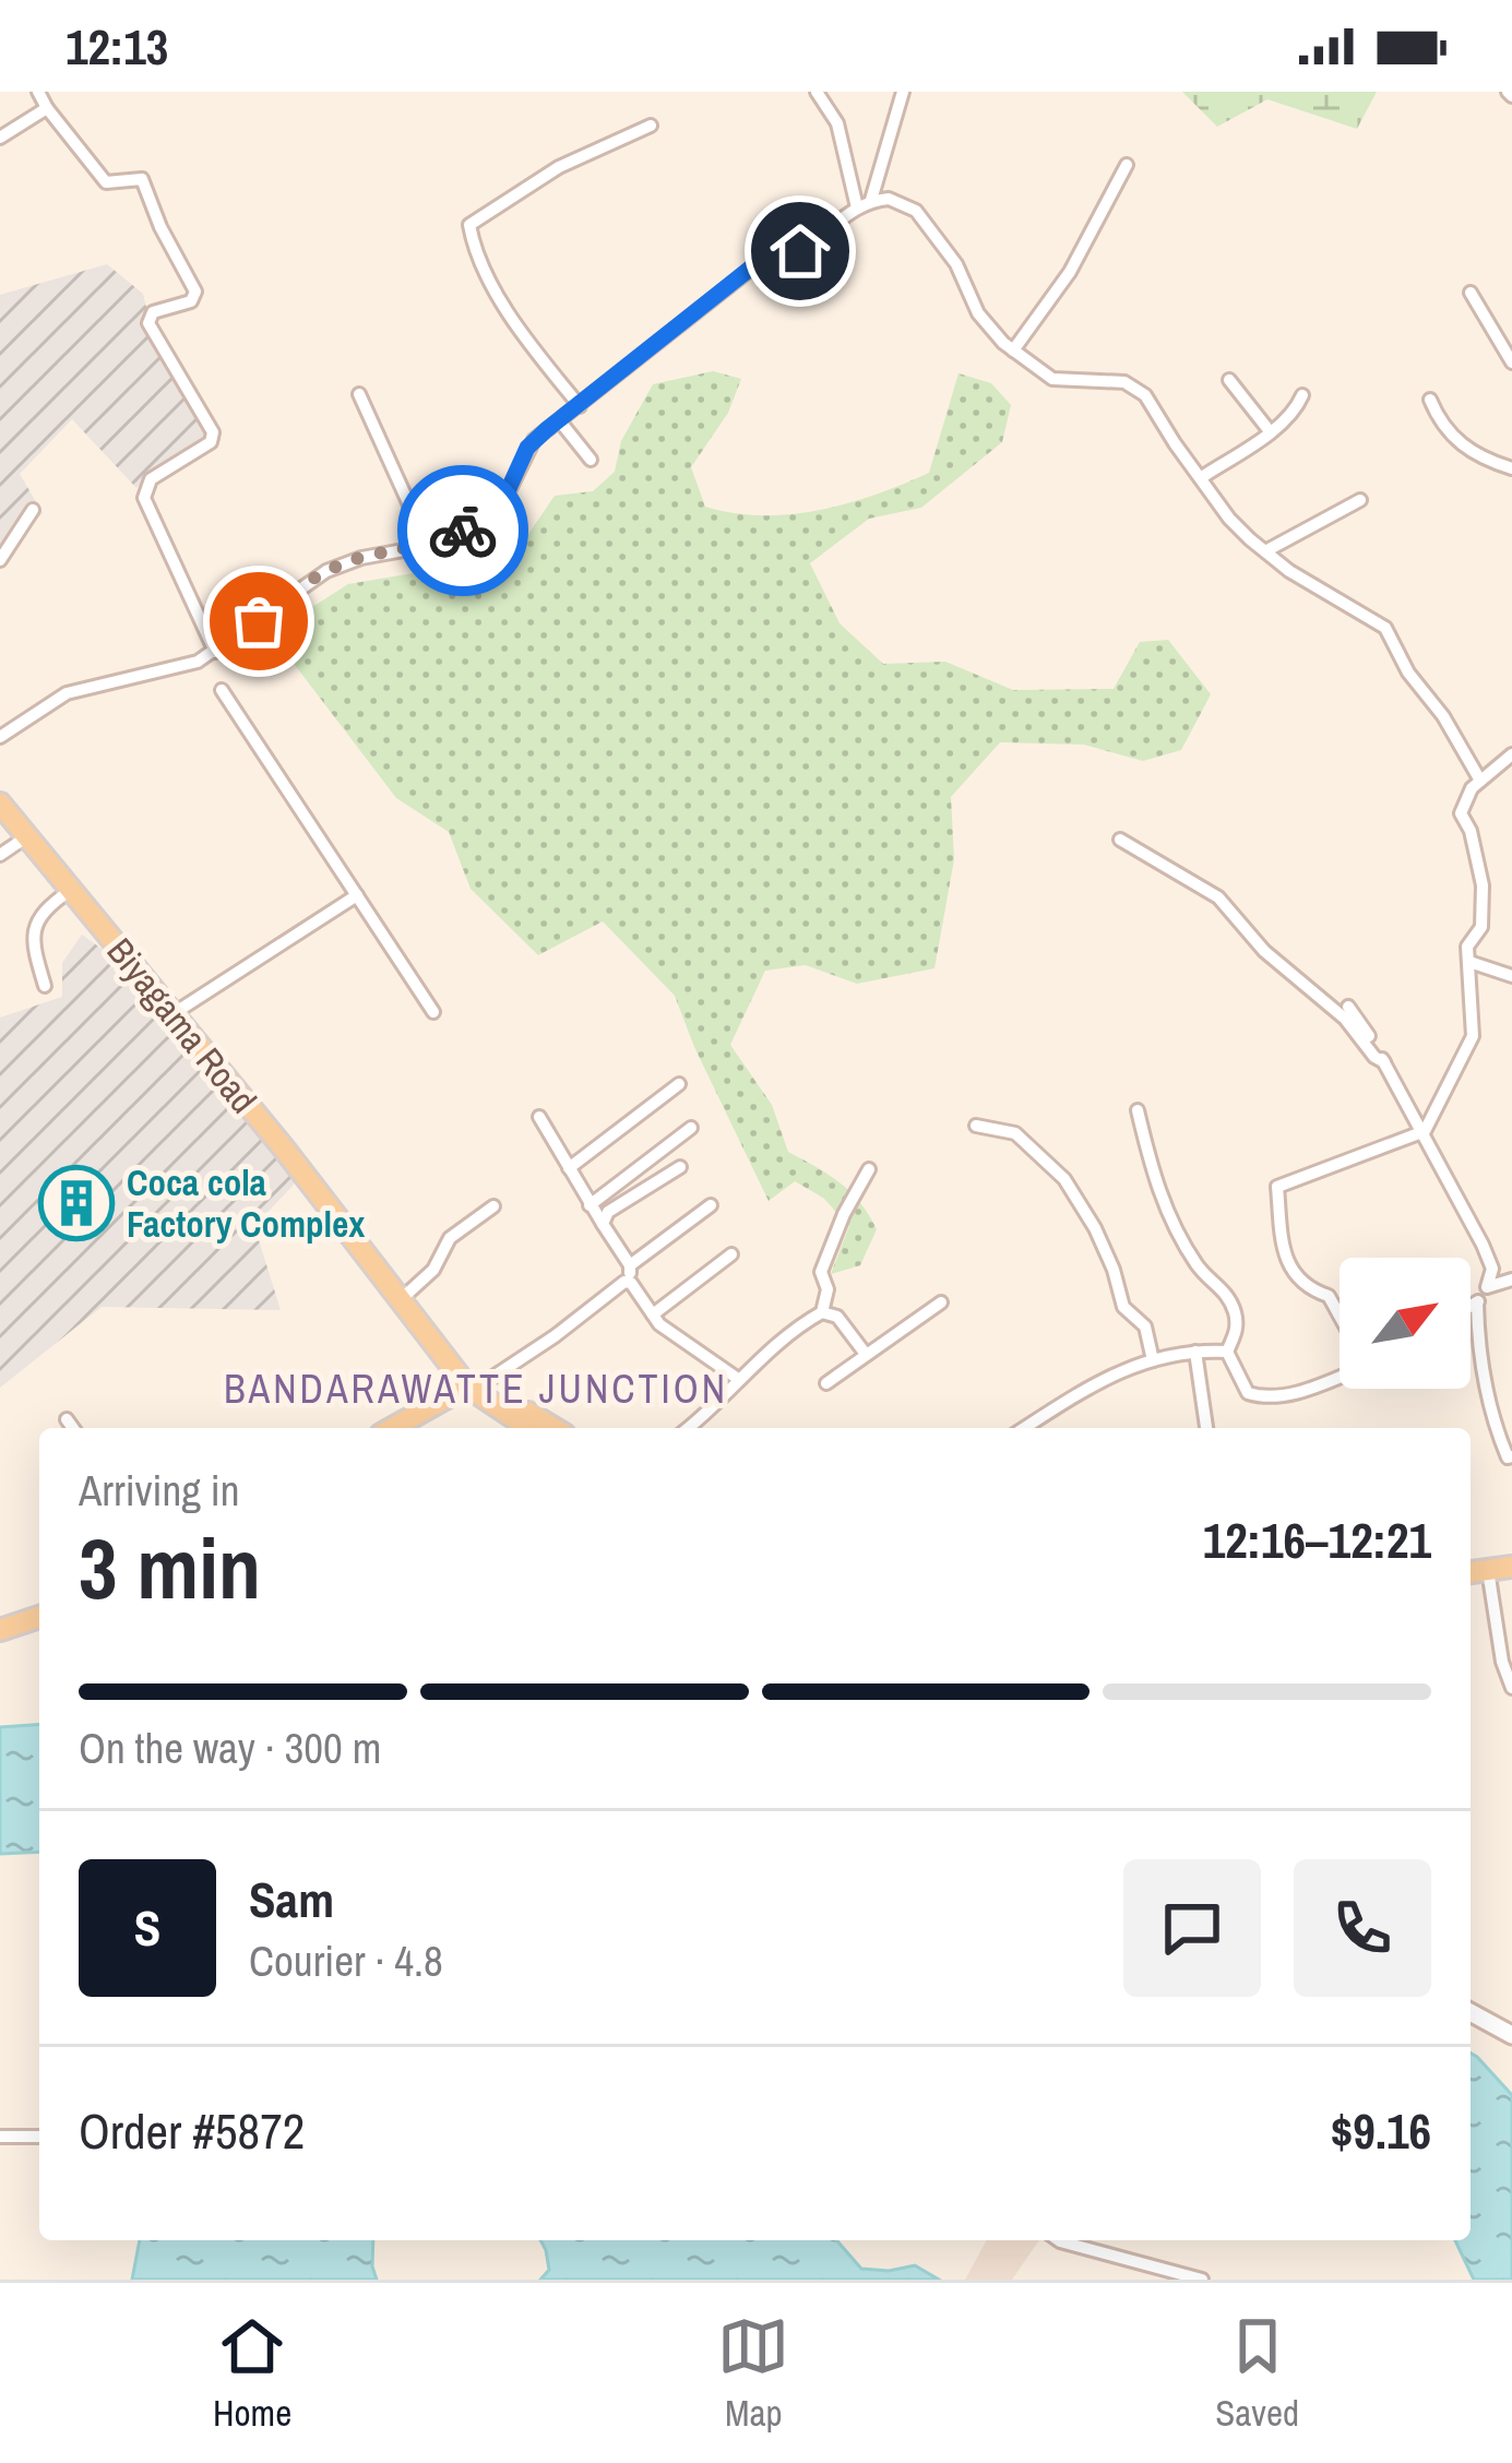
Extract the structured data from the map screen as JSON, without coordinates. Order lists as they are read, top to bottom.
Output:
{
  "streets": {
    "main road": ["Biyagama Road"]
  },
  "districts": ["BANDARAWATTE JUNCTION"],
  "places": {
    "building": ["Coca cola Factory Complex"]
  },
  "north": "top right",
  "page": {
    "status": "12:13",
    "heading": ["3 min", "Arriving in", "12:16–12:21"],
    "panel": [
      "Sam",
      "Courier · 4.8",
      "Order #5872",
      "$9.16"
    ],
    "bar": "On the way · 300 m",
    "round": "S",
    "tabs": ["Home", "Map", "Saved"]
  }
}
